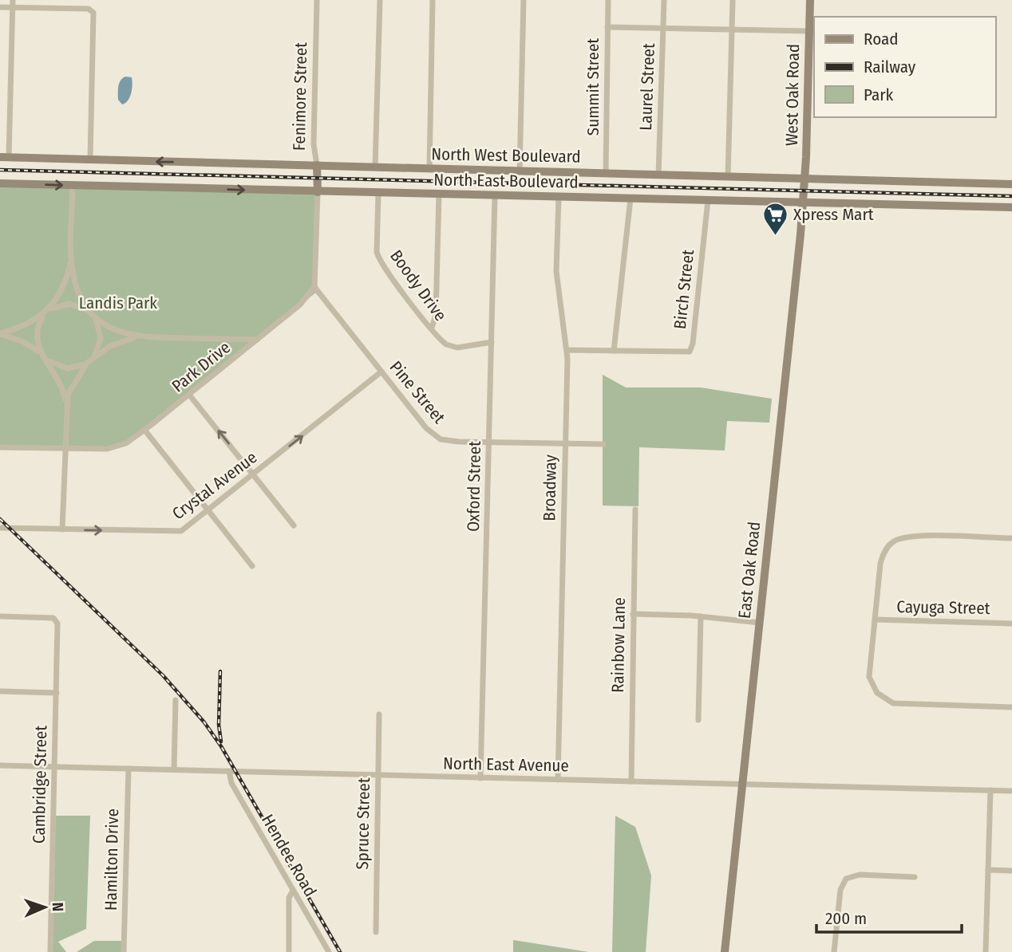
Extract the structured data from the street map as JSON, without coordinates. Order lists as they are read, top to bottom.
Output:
{
  "streets": {
    "main road": [
      "West Oak Road",
      "Fenimore Street",
      "North West Boulevard",
      "North East Boulevard",
      "East Oak Road"
    ],
    "street": [
      "Summit Street",
      "Laurel Street",
      "Boody Drive",
      "Birch Street",
      "Park Drive",
      "Pine Street",
      "Crystal Avenue",
      "Oxford Street",
      "Broadway",
      "Cayuga Street",
      "Rainbow Lane",
      "North East Avenue",
      "Cambridge Street",
      "Spruce Street",
      "Hendee Road",
      "Hamilton Drive"
    ]
  },
  "crossings": [
    ["Summit Street", "North West Boulevard"],
    ["Laurel Street", "North West Boulevard"],
    ["West Oak Road", "North West Boulevard"],
    ["West Oak Road", "East Oak Road"],
    ["Fenimore Street", "North West Boulevard"],
    ["Fenimore Street", "North East Boulevard"],
    ["North East Boulevard", "Boody Drive"],
    ["North East Boulevard", "Birch Street"],
    ["North East Boulevard", "Oxford Street"],
    ["North East Boulevard", "Broadway"],
    ["North East Boulevard", "East Oak Road"],
    ["Boody Drive", "Oxford Street"],
    ["Park Drive", "Pine Street"],
    ["Pine Street", "Crystal Avenue"],
    ["Pine Street", "Oxford Street"],
    ["Pine Street", "Broadway"],
    ["Oxford Street", "North East Avenue"],
    ["Broadway", "North East Avenue"],
    ["East Oak Road", "North East Avenue"],
    ["Rainbow Lane", "North East Avenue"],
    ["North East Avenue", "Cambridge Street"],
    ["North East Avenue", "Spruce Street"],
    ["North East Avenue", "Hendee Road"],
    ["North East Avenue", "Hamilton Drive"]
  ],
  "one_way": ["Crystal Avenue"],
  "parks": ["Landis Park"],
  "places": {
    "supermarket": ["Xpress Mart"]
  },
  "legend": ["Road", "Railway", "Park"],
  "scale_bar": "200 m",
  "north": "right"
}
